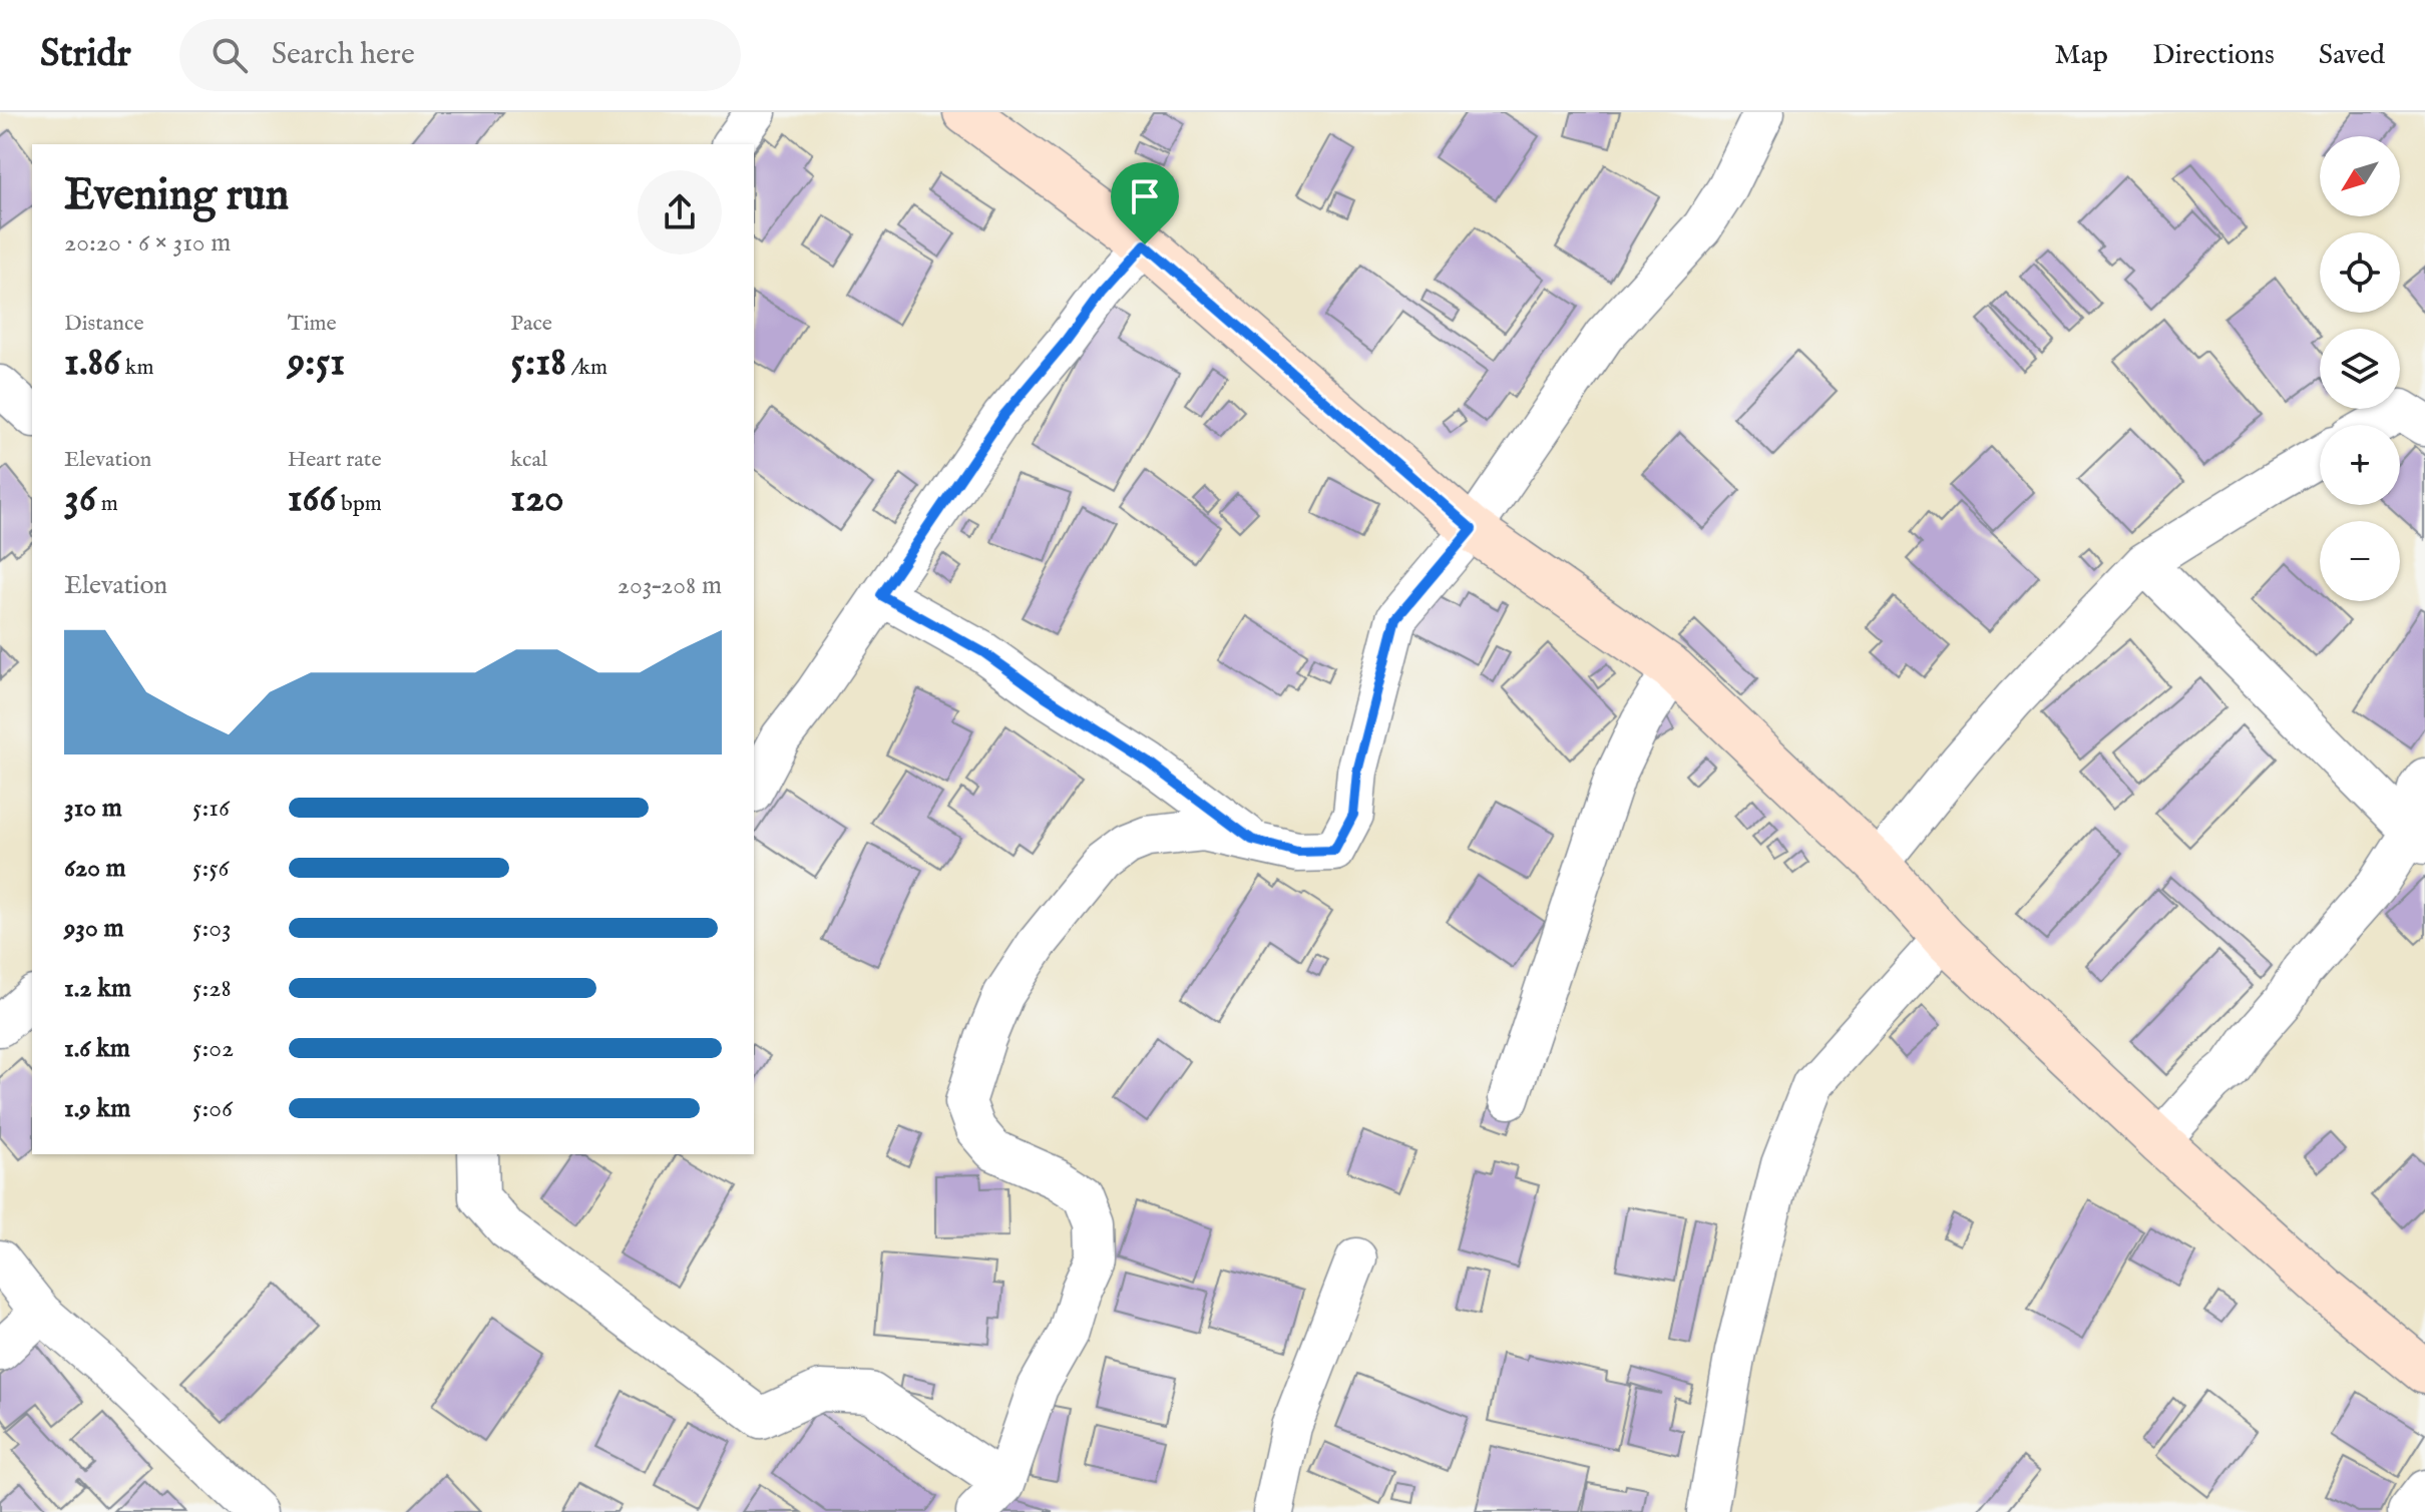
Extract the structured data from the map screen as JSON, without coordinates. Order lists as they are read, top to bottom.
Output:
{
  "north": "bottom left",
  "page": {
    "header": "Stridr",
    "search": "Search here",
    "nav": ["Map", "Directions", "Saved"],
    "map_buttons": ["+", "−"],
    "heading": ["Evening run", "20:20 · 6 × 310 m"],
    "stats": [
      ["Distance", "1.86 km"],
      ["Time", "9:51"],
      ["Pace", "5:18 /km"],
      ["Elevation", "36 m"],
      ["Heart rate", "166 bpm"],
      ["kcal", "120"]
    ],
    "chart": ["Elevation", "203–208 m"],
    "list": [
      {
        "name": "310 m",
        "note": "5:16"
      },
      {
        "name": "620 m",
        "note": "5:56"
      },
      {
        "name": "930 m",
        "note": "5:03"
      },
      {
        "name": "1.2 km",
        "note": "5:28"
      },
      {
        "name": "1.6 km",
        "note": "5:02"
      },
      {
        "name": "1.9 km",
        "note": "5:06"
      }
    ]
  }
}
